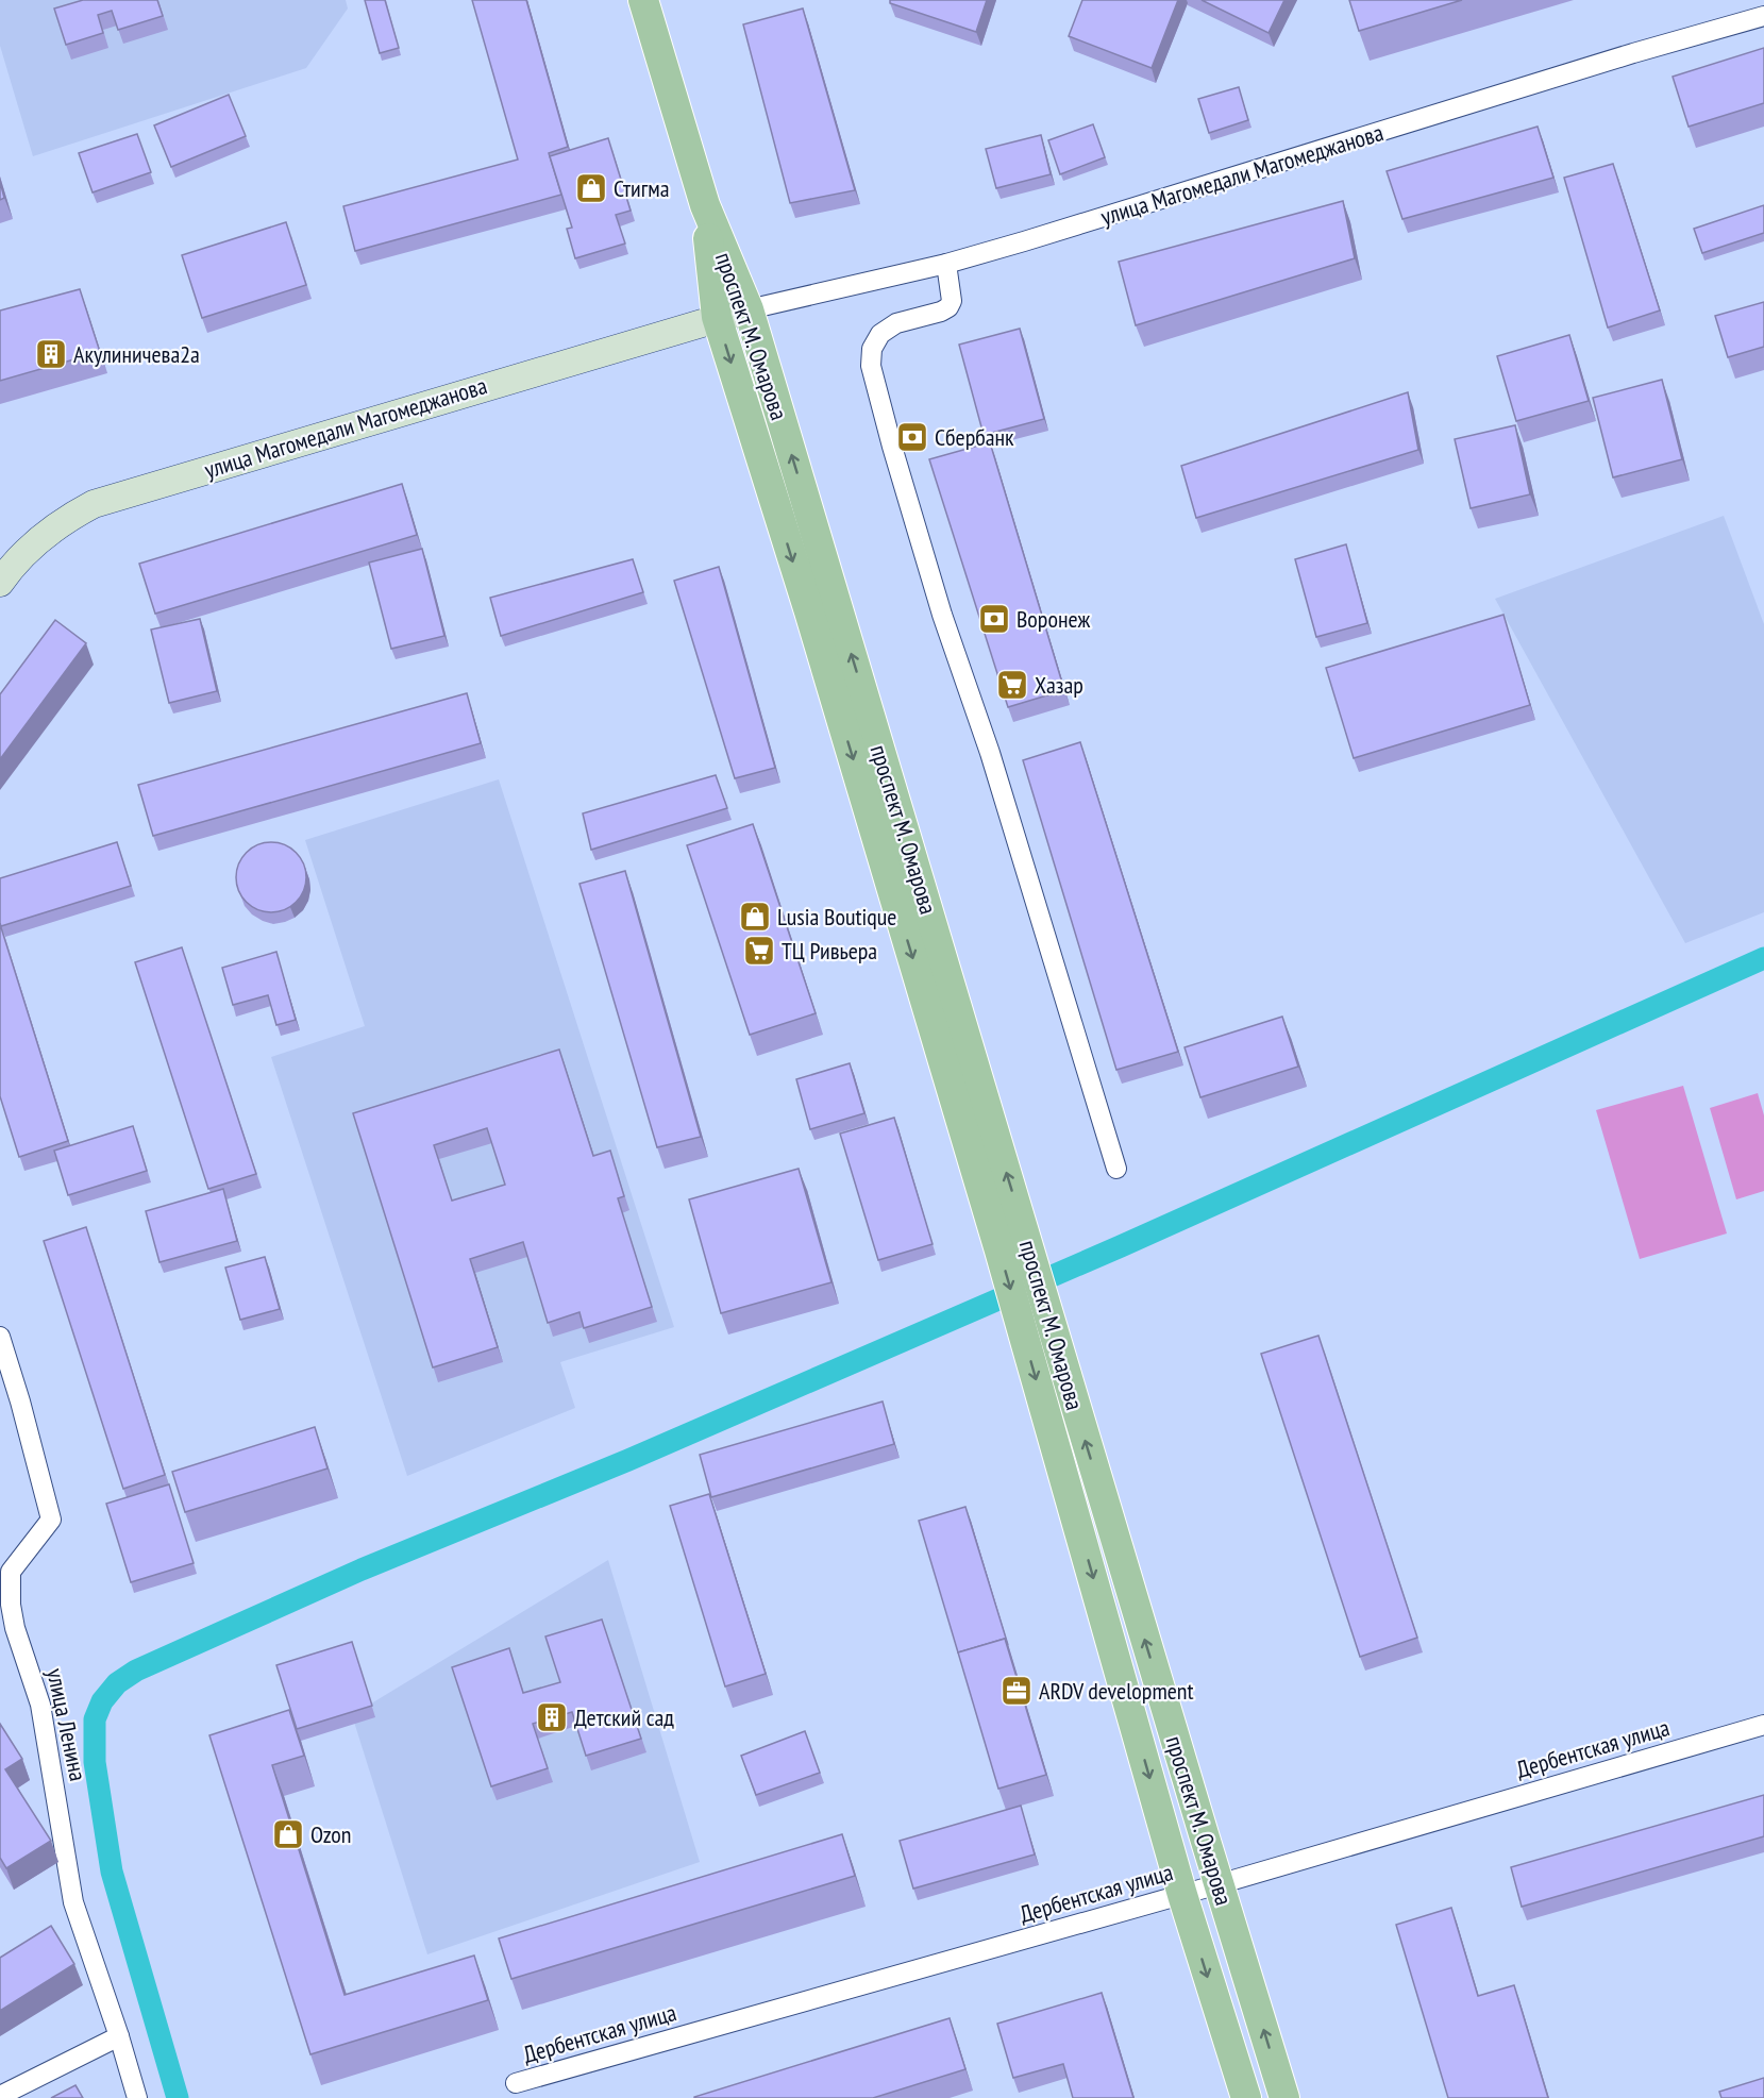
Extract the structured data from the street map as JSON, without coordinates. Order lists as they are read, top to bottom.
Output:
{
  "streets": {
    "main road": ["улица Магомедали Магомеджановa", "проспект М. Омарова", "улица Магомедали Магомеджанова"],
    "street": ["улица Ленина", "Дербентская улица"]
  },
  "crossings": [
    ["улица Магомедали Магомеджановa", "проспект М. Омарова"],
    ["улица Магомедали Магомеджановa", "улица Магомедали Магомеджанова"],
    ["проспект М. Омарова", "улица Магомедали Магомеджанова"],
    ["проспект М. Омарова", "Дербентская улица"]
  ],
  "places": {
    "shop": ["Стигма", "Lusia Boutique", "Ozon"],
    "building": ["Акулиничева2а", "Детский сад"],
    "bank": ["Сбербанк", "Воронеж"],
    "supermarket": ["Хазар", "ТЦ Ривьера"],
    "office": ["ARDV development"]
  }
}
